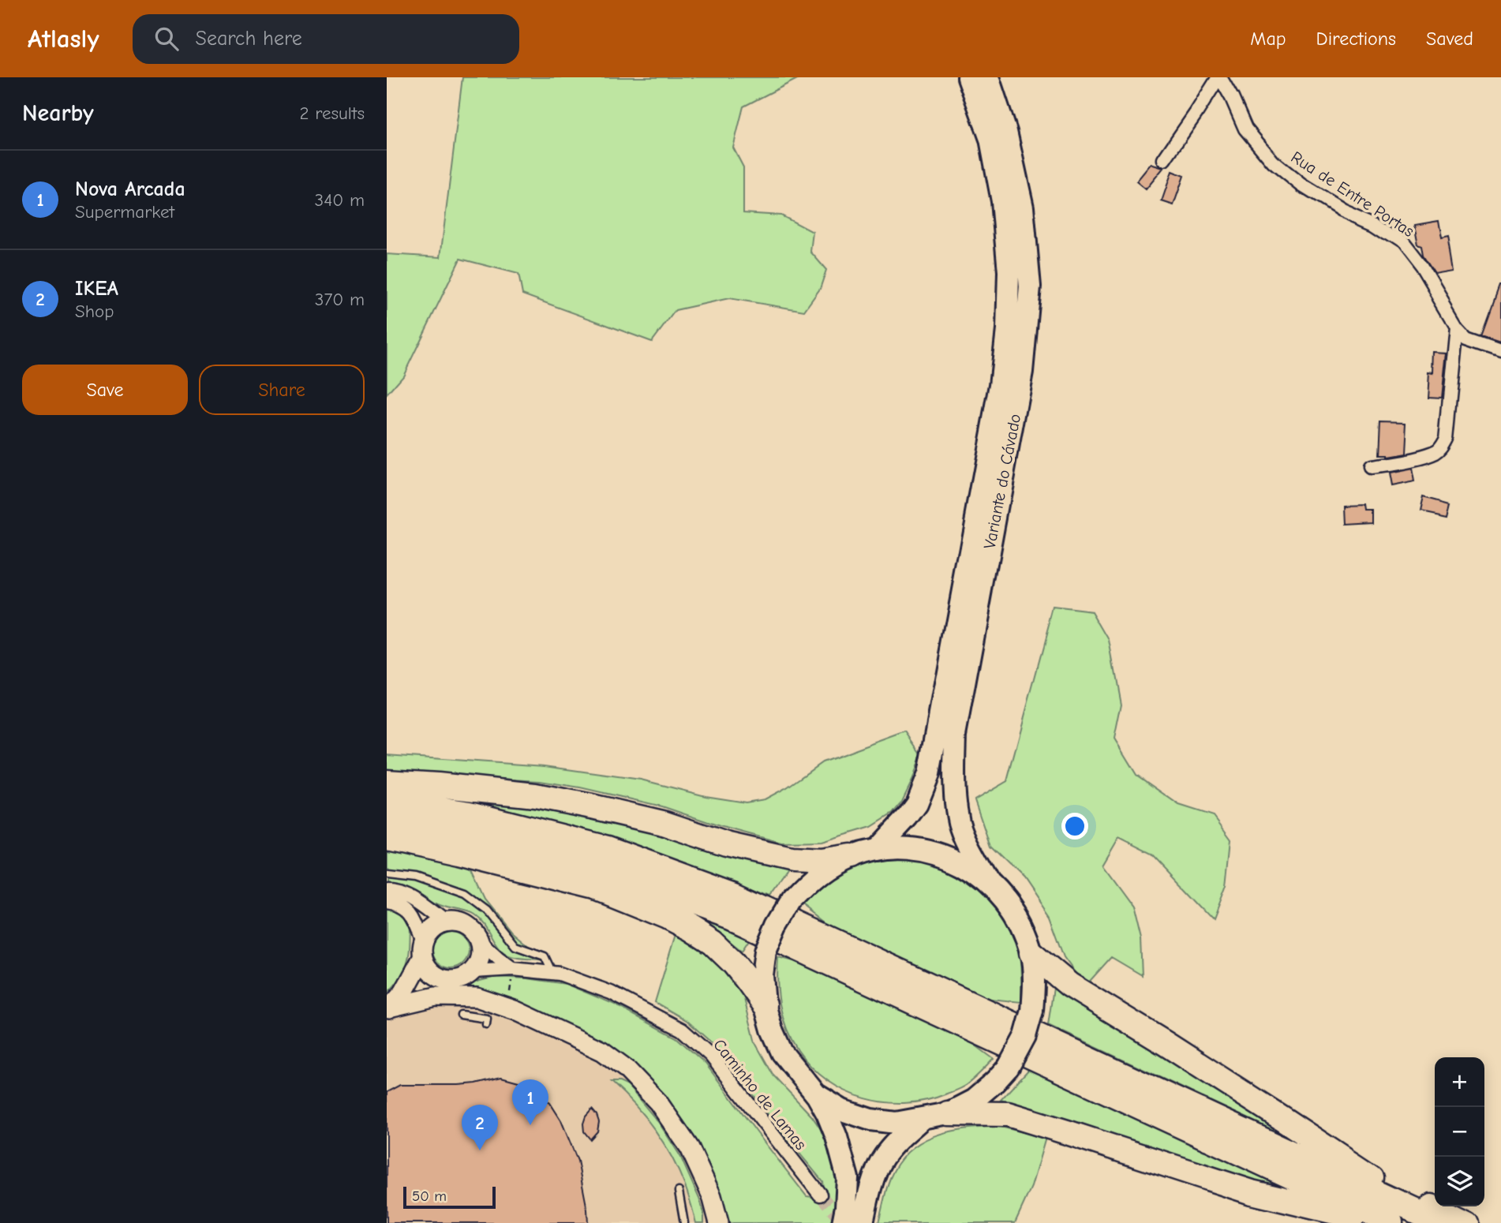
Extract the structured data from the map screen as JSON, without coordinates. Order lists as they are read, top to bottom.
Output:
{
  "streets": {
    "main road": ["Variante do Cávado"],
    "street": ["Rua de Entre Portas", "Caminho de Lamas"]
  },
  "scale_bar": "50 m",
  "page": {
    "header": "Atlasly",
    "search": "Search here",
    "nav": ["Map", "Directions", "Saved"],
    "heading": ["Nearby", "2 results"],
    "list": [
      {
        "mark": "1",
        "name": "Nova Arcada",
        "note": "Supermarket",
        "value": "340 m"
      },
      {
        "mark": "2",
        "name": "IKEA",
        "note": "Shop",
        "value": "370 m"
      }
    ],
    "buttons": ["Save", "Share"],
    "map_buttons": ["+", "−"],
    "pins": ["1", "2"],
    "scale": "50 m"
  }
}
